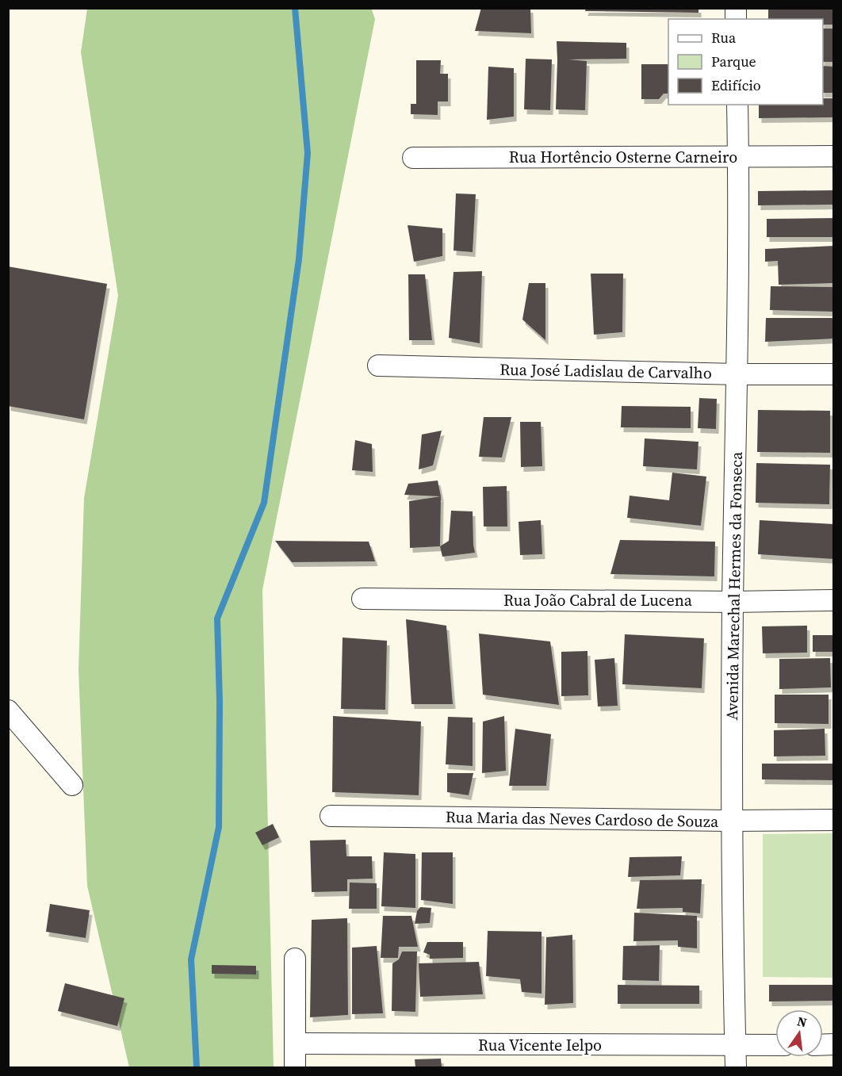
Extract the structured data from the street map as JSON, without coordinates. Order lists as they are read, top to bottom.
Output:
{
  "streets": {
    "street": [
      "Rua Hortêncio Osterne Carneiro",
      "Rua José Ladislau de Carvalho",
      "Avenida Marechal Hermes da Fonseca",
      "Rua João Cabral de Lucena",
      "Rua Maria das Neves Cardoso de Souza",
      "Rua Vicente Ielpo"
    ]
  },
  "crossings": [
    ["Rua Hortêncio Osterne Carneiro", "Avenida Marechal Hermes da Fonseca"],
    ["Rua José Ladislau de Carvalho", "Avenida Marechal Hermes da Fonseca"],
    ["Avenida Marechal Hermes da Fonseca", "Rua João Cabral de Lucena"],
    ["Avenida Marechal Hermes da Fonseca", "Rua Maria das Neves Cardoso de Souza"],
    ["Avenida Marechal Hermes da Fonseca", "Rua Vicente Ielpo"]
  ],
  "legend": ["Rua", "Parque", "Edifício"],
  "north": "top"
}
